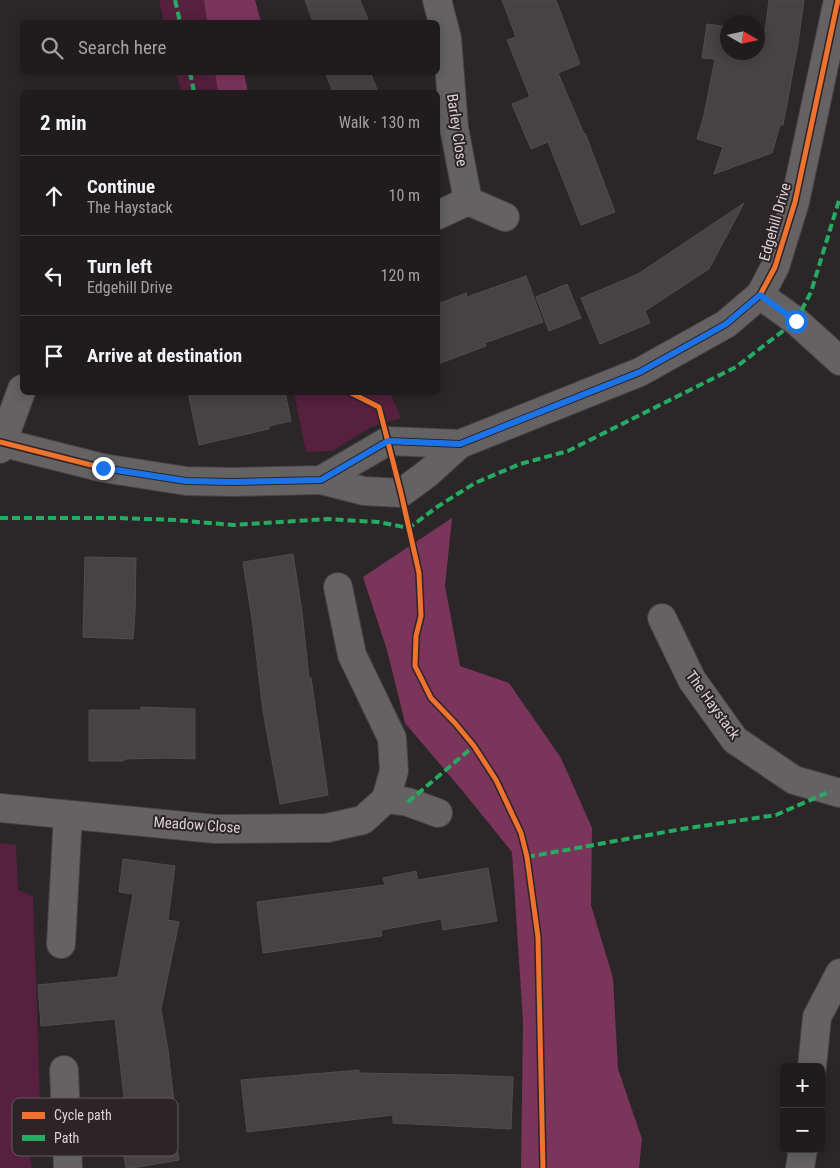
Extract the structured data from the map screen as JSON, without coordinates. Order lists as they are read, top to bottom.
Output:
{
  "streets": {
    "street": [
      "Barley Close",
      "Edgehill Drive",
      "The Haystack",
      "Meadow Close"
    ]
  },
  "legend": ["Cycle path", "Path"],
  "north": "right",
  "page": {
    "search": "Search here",
    "heading": ["2 min", "Walk · 130 m"],
    "list": [
      ["Continue", "The Haystack", "10 m"],
      ["Turn left", "Edgehill Drive", "120 m"],
      "Arrive at destination"
    ],
    "map_buttons": ["+", "−"]
  }
}
